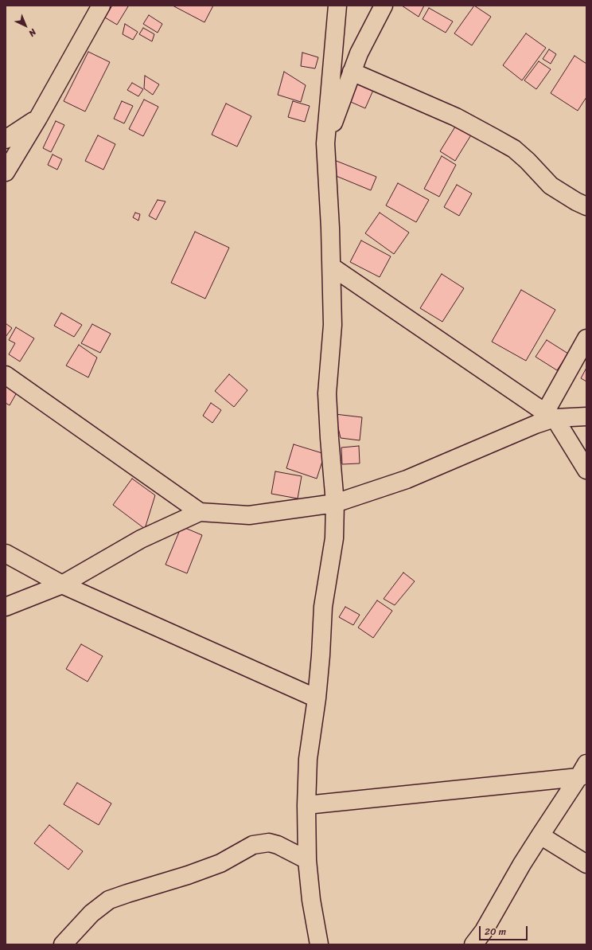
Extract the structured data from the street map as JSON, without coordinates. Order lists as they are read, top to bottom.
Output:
{
  "scale_bar": "20 m",
  "north": "bottom right"
}
